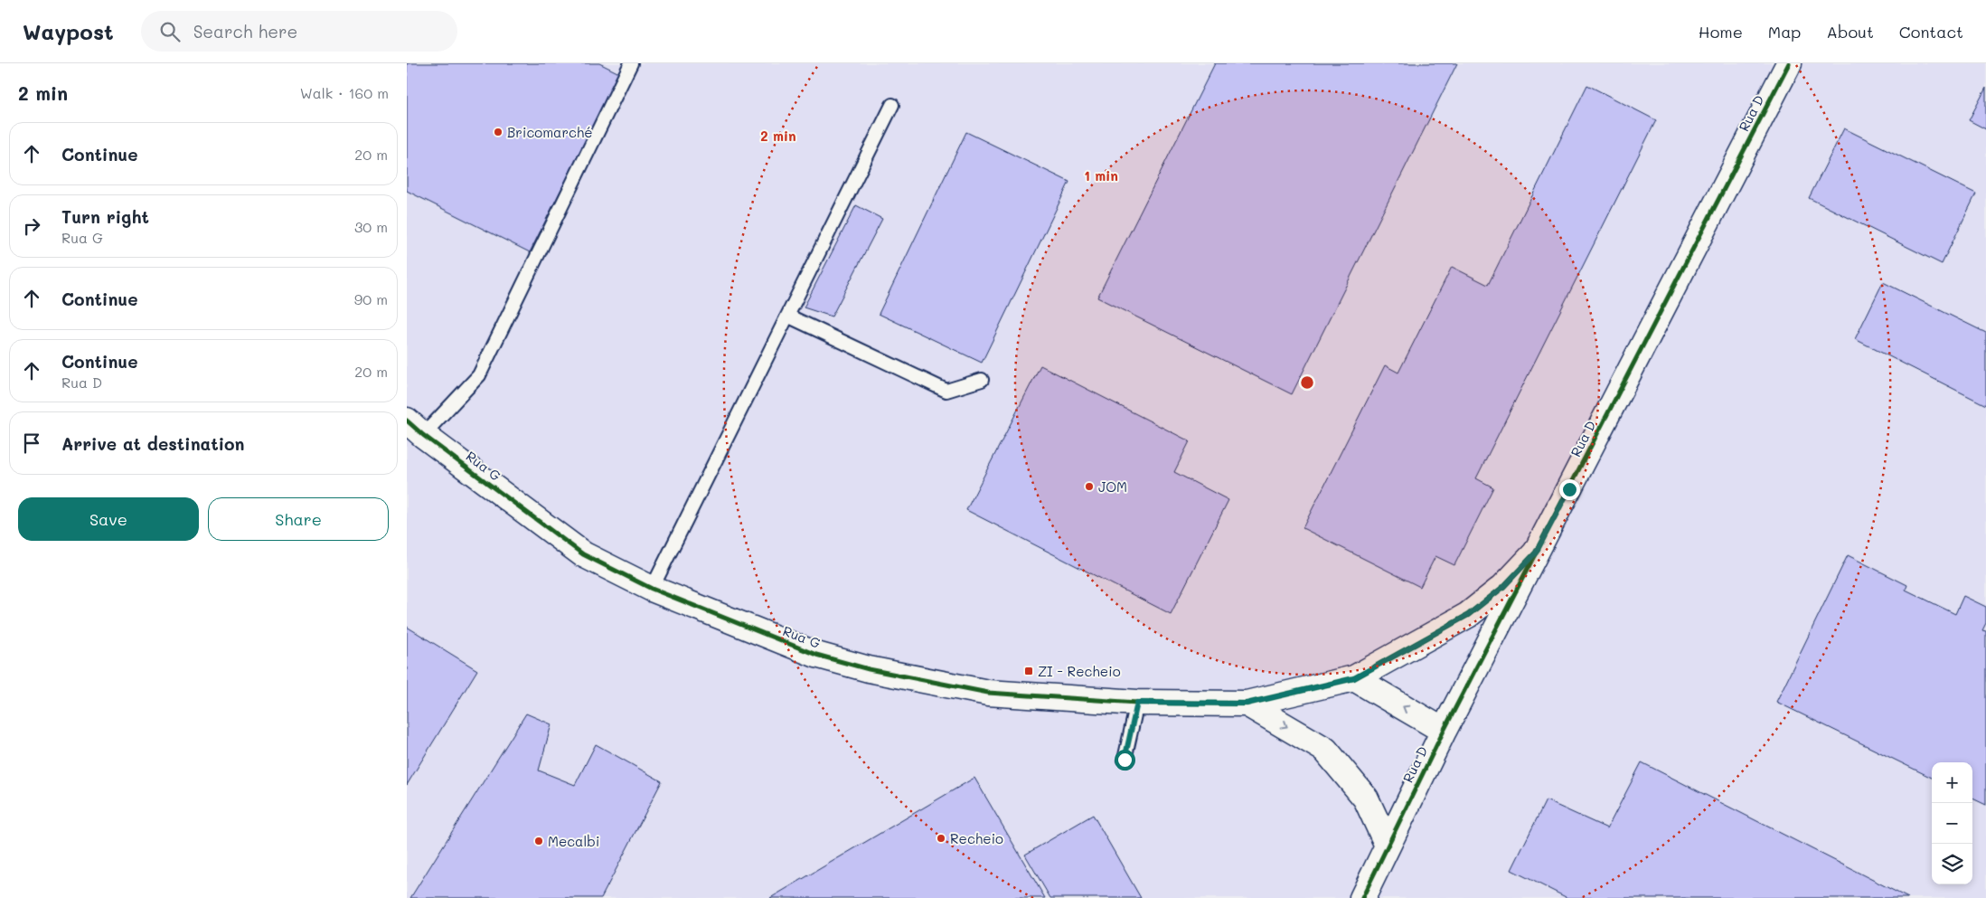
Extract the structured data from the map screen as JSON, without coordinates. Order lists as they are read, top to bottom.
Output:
{
  "streets": {
    "street": ["Rua D", "Rua G"]
  },
  "crossings": [
    ["Rua D", "Rua G"]
  ],
  "places": {
    "other": [
      "Bricomarché",
      "JOM",
      "Recheio",
      "Mecalbi"
    ],
    "transit": ["ZI - Recheio"]
  },
  "page": {
    "header": "Waypost",
    "search": "Search here",
    "nav": [
      "Home",
      "Map",
      "About",
      "Contact"
    ],
    "heading": ["2 min", "Walk · 160 m"],
    "list": [
      ["Continue", "20 m"],
      ["Turn right", "Rua G", "30 m"],
      ["Continue", "90 m"],
      ["Continue", "Rua D", "20 m"],
      "Arrive at destination"
    ],
    "buttons": ["Save", "Share"],
    "map_buttons": ["+", "−"]
  },
  "rings": ["2 min", "1 min"]
}
